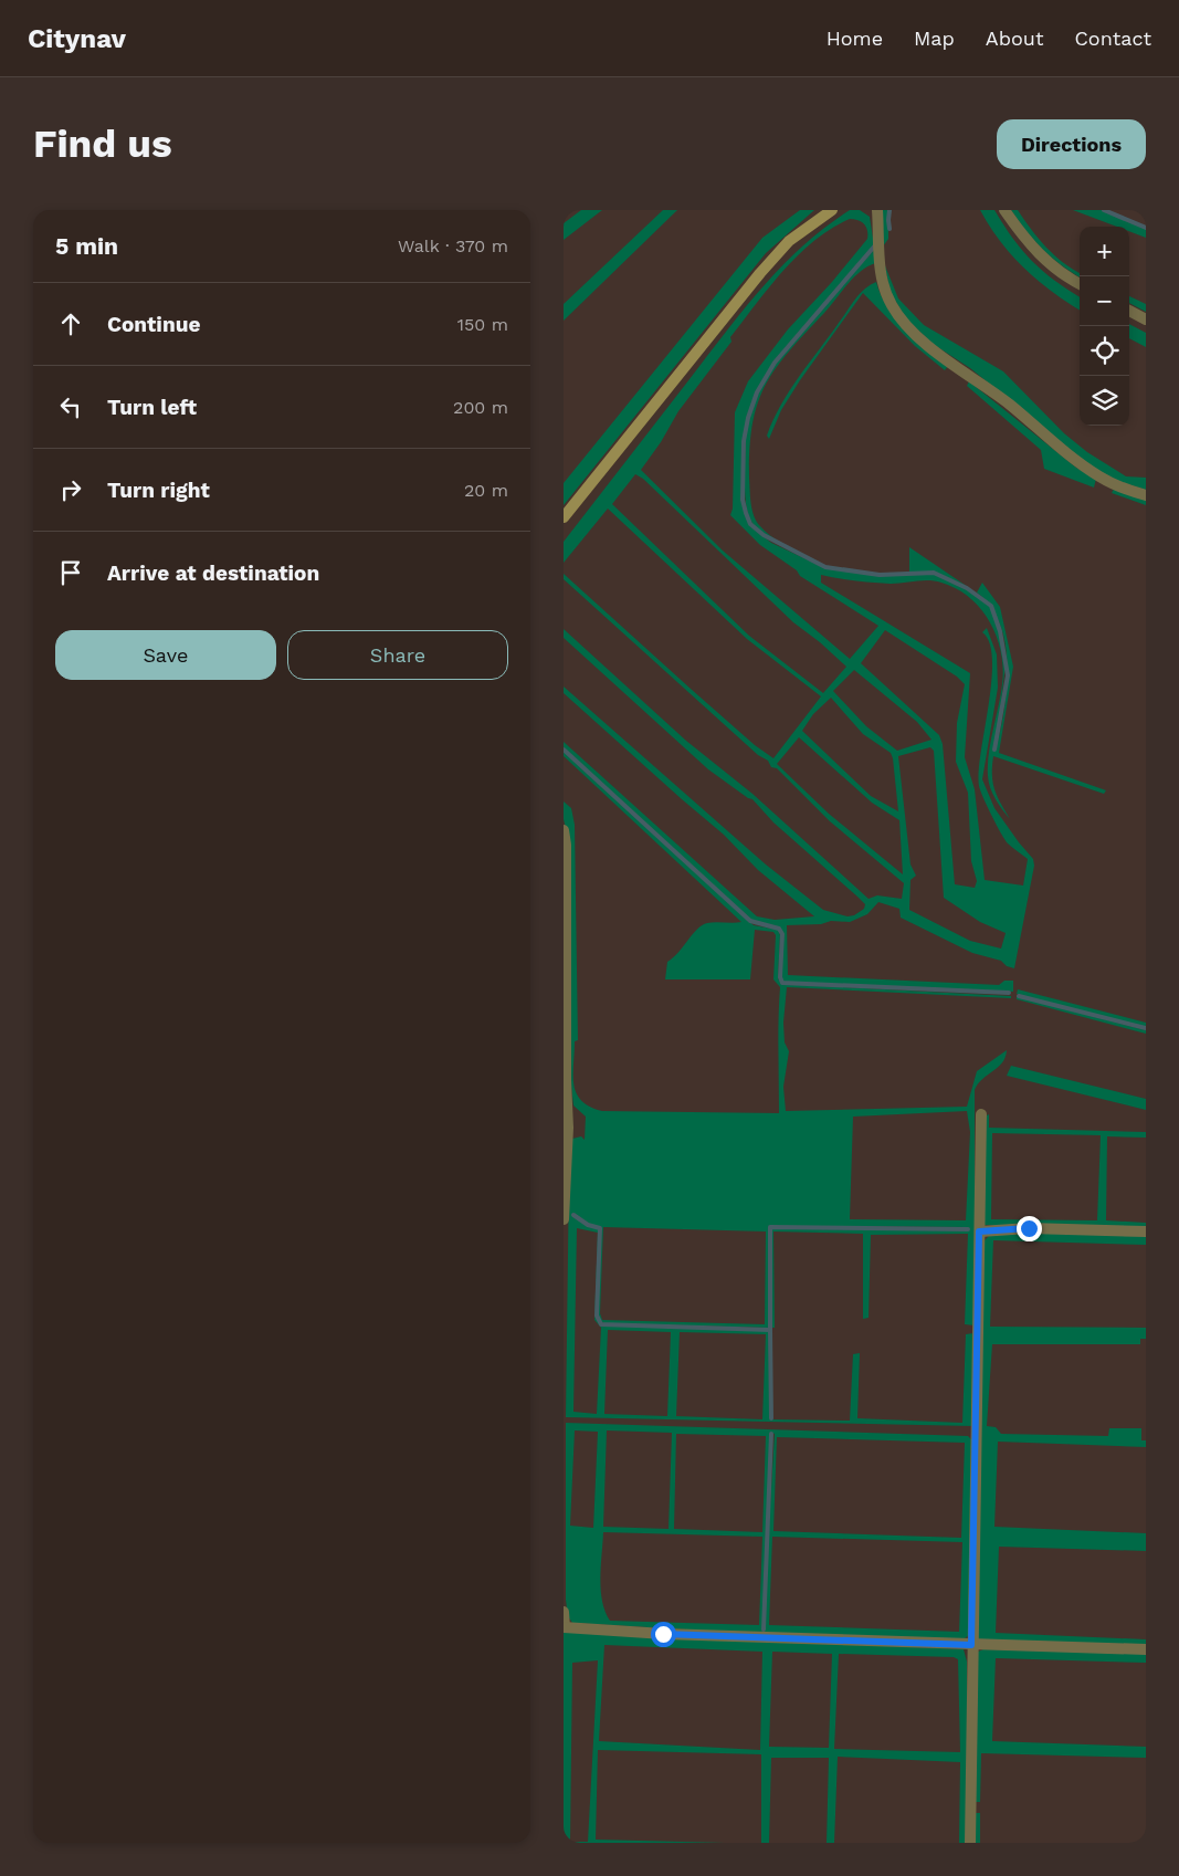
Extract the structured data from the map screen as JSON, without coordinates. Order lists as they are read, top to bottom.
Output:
{
  "page": {
    "header": "Citynav",
    "nav": [
      "Home",
      "Map",
      "About",
      "Contact"
    ],
    "buttons": [
      "Directions",
      ["Save", "Share"]
    ],
    "title": "Find us",
    "heading": ["5 min", "Walk · 370 m"],
    "map_buttons": ["+", "−"],
    "list": [
      ["Continue", "150 m"],
      ["Turn left", "200 m"],
      ["Turn right", "20 m"],
      "Arrive at destination"
    ]
  }
}
